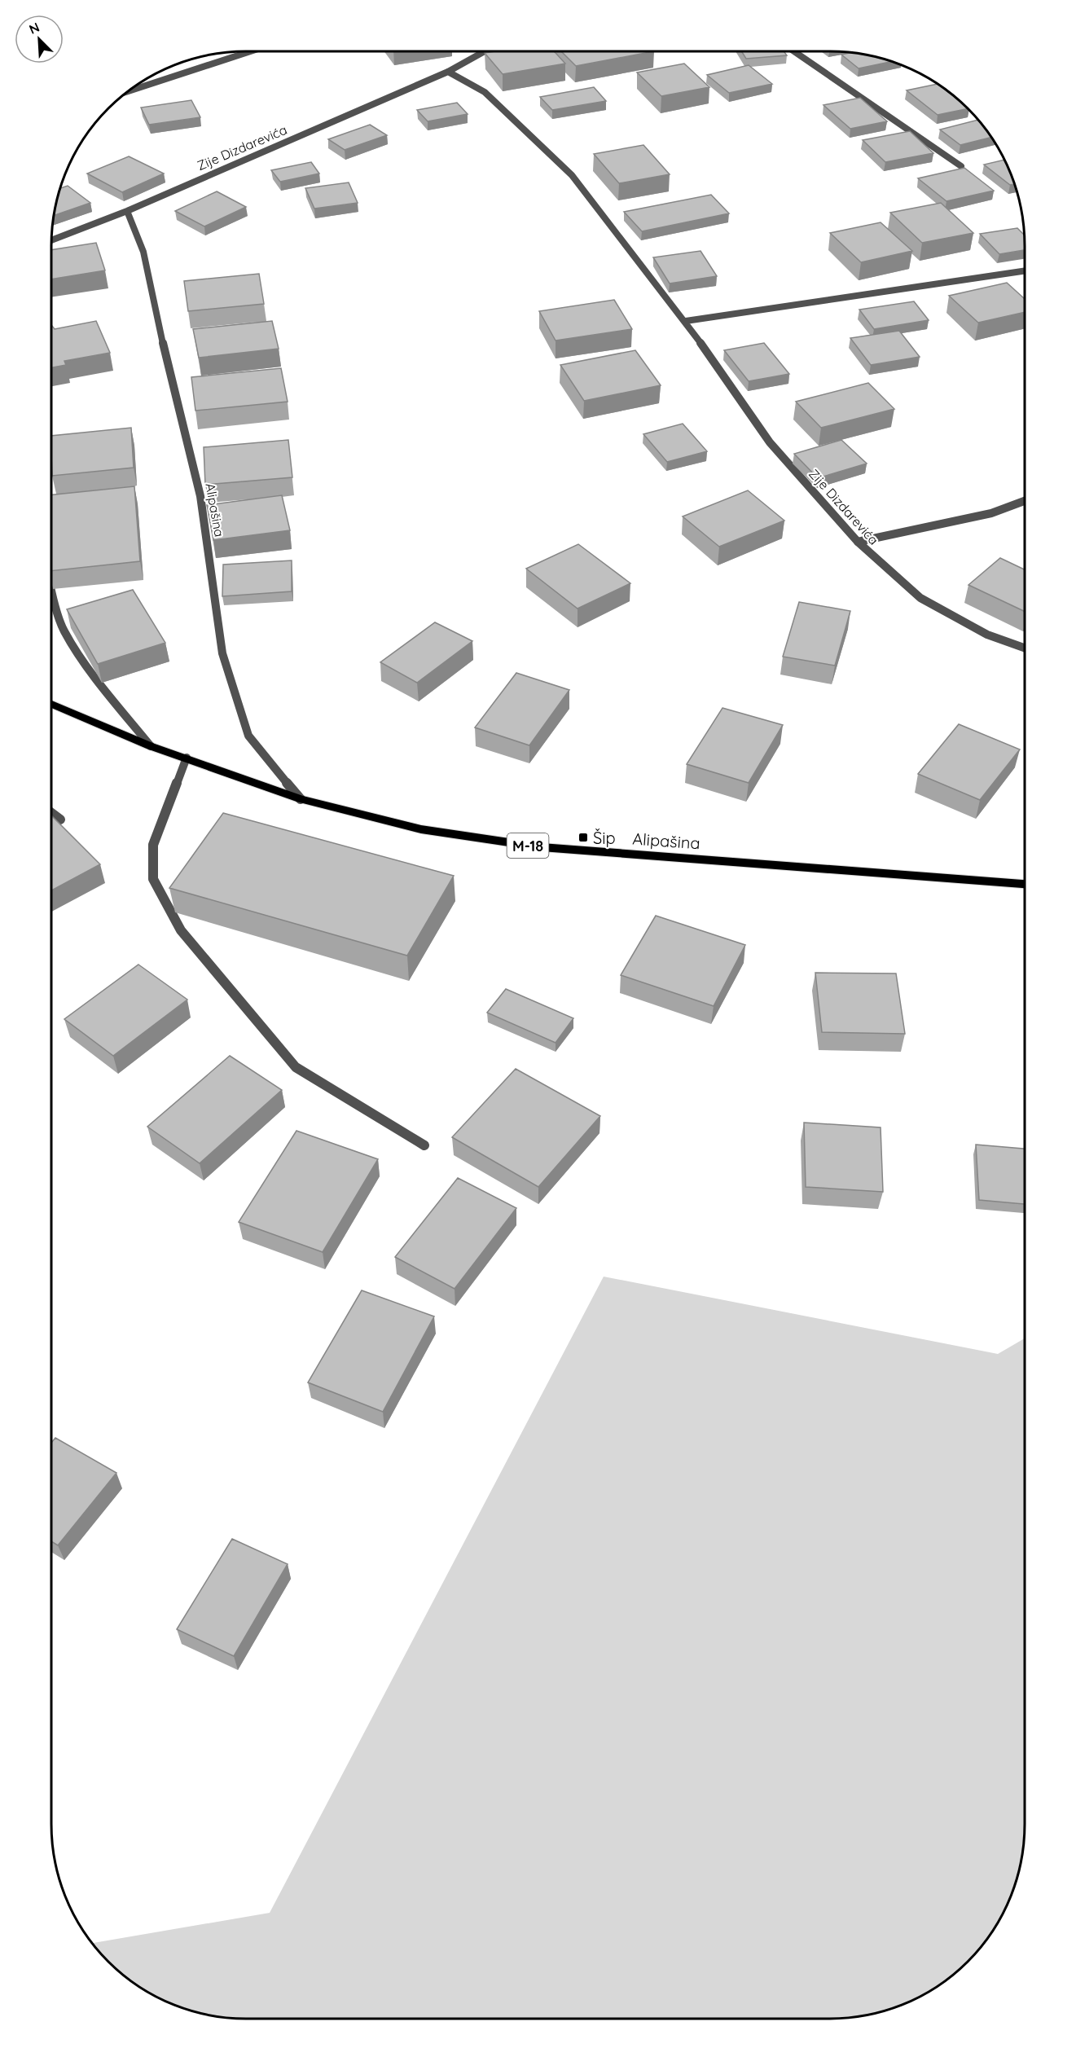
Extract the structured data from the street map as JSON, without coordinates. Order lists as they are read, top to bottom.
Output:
{
  "streets": {
    "main road": ["Alipašina", "M-18"],
    "street": ["Zije Dizdarevića"]
  },
  "crossings": [
    ["Zije Dizdarevića", "Alipašina"]
  ],
  "places": {
    "transit": ["Šip"]
  },
  "north": "top left"
}
